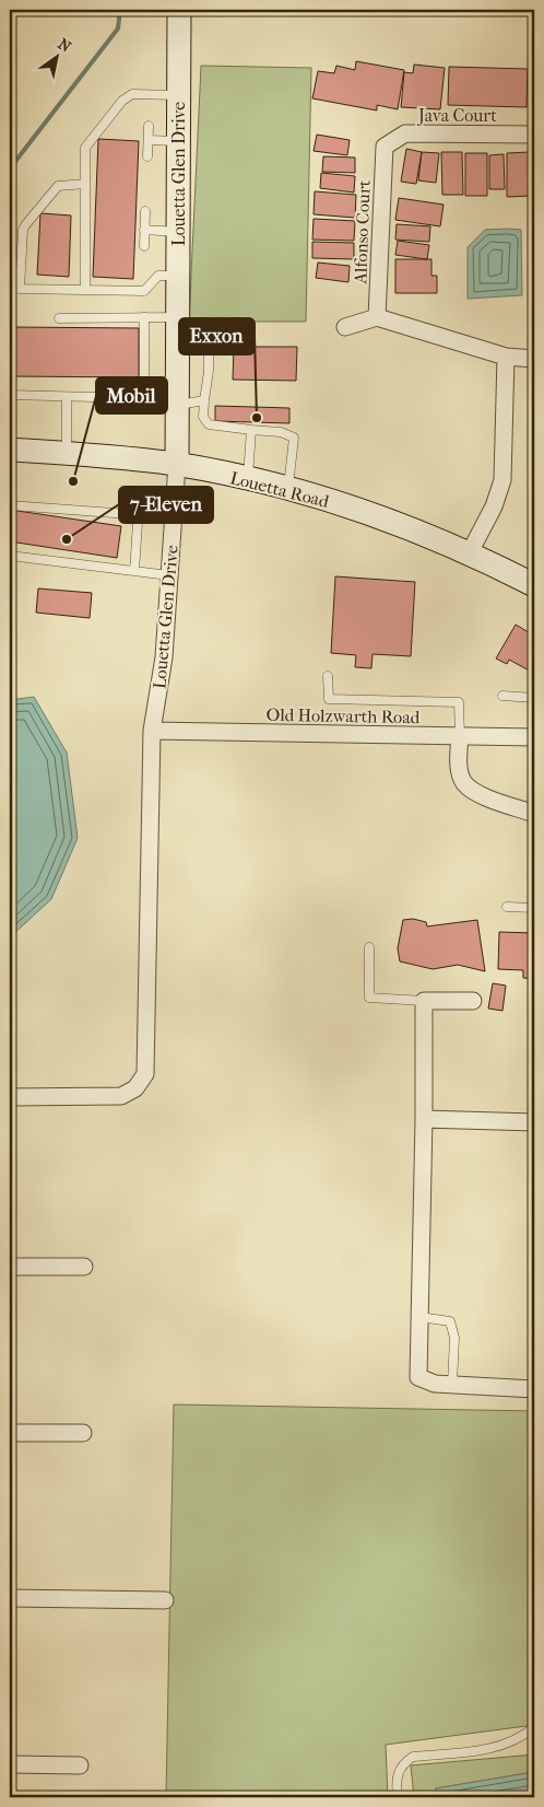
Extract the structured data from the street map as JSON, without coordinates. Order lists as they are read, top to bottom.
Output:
{
  "streets": {
    "main road": ["Louetta Glen Drive", "Louetta Road"],
    "street": ["Java Court", "Alfonso Court", "Old Holzwarth Road"]
  },
  "crossings": [
    ["Java Court", "Alfonso Court"],
    ["Louetta Glen Drive", "Louetta Road"],
    ["Louetta Glen Drive", "Old Holzwarth Road"]
  ],
  "places": ["Exxon", "Mobil", "7-Eleven"],
  "north": "top right"
}
